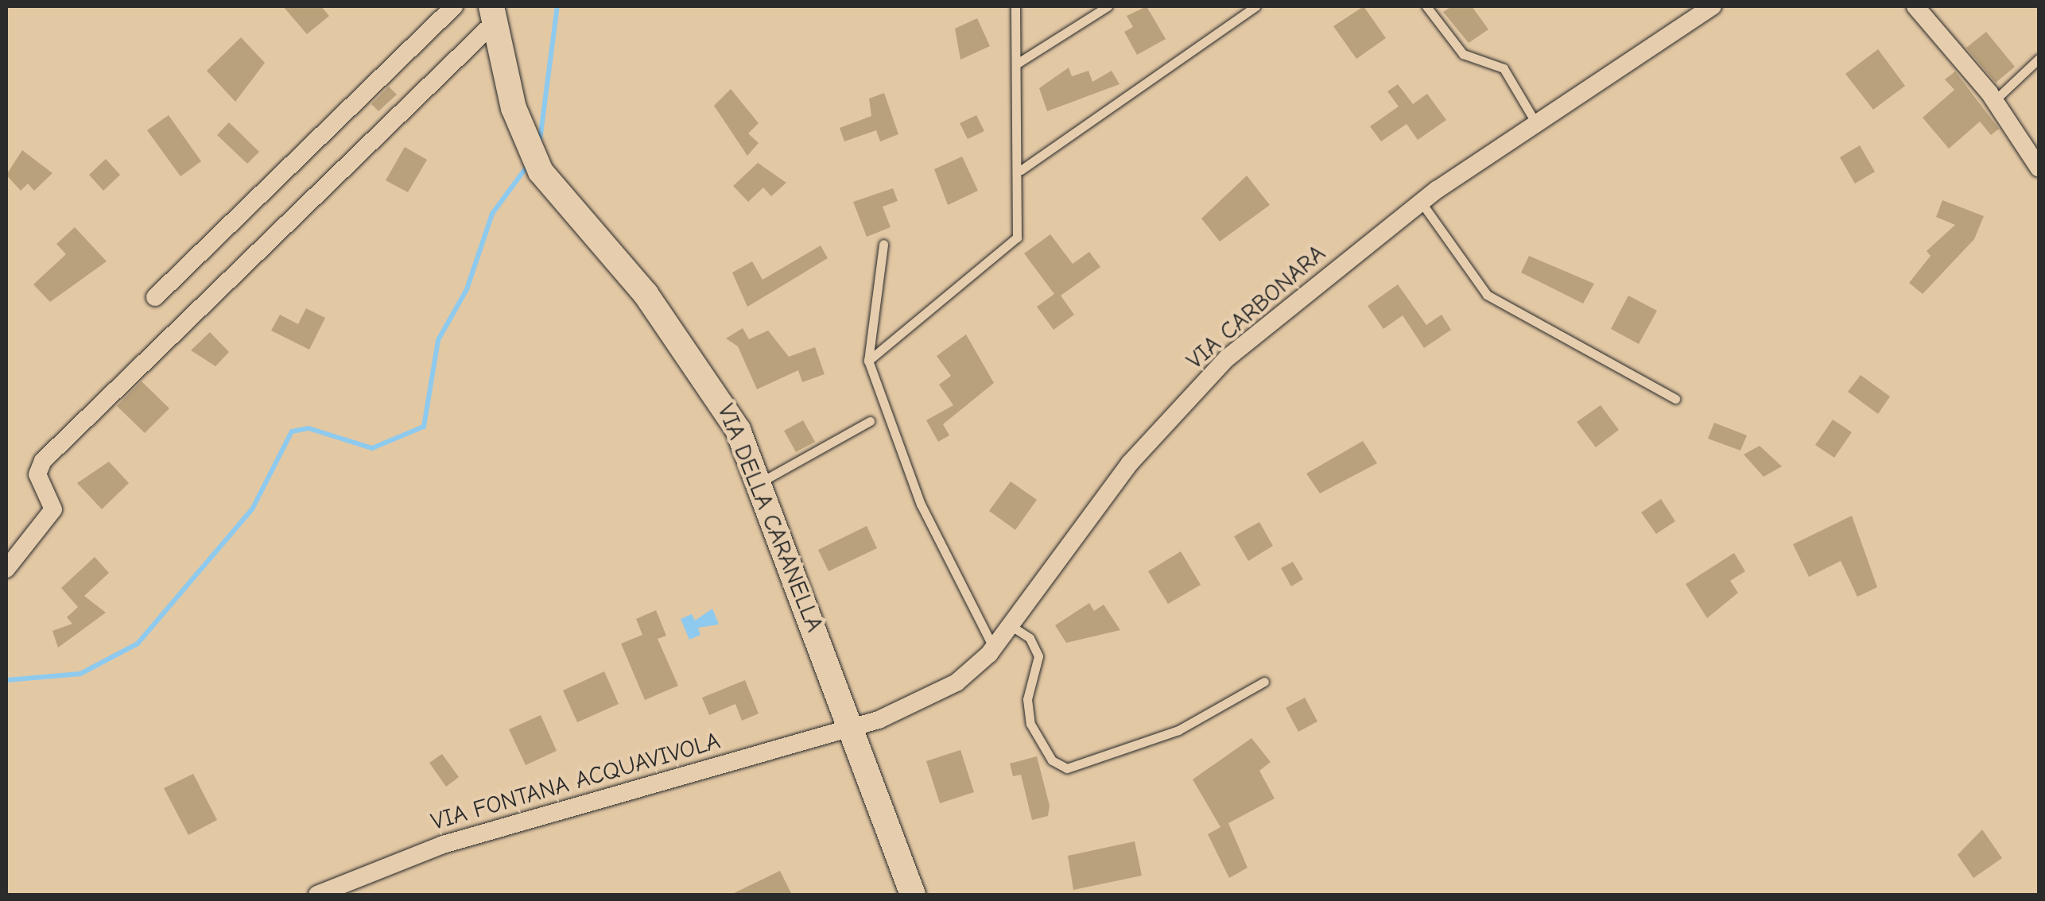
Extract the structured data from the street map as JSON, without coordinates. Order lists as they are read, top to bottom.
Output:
{
  "streets": {
    "main road": ["VIA DELLA CARANELLA"],
    "street": ["VIA CARBONARA", "VIA FONTANA ACQUAVIVOLA"]
  },
  "crossings": [
    ["VIA CARBONARA", "VIA DELLA CARANELLA"],
    ["VIA CARBONARA", "VIA FONTANA ACQUAVIVOLA"],
    ["VIA DELLA CARANELLA", "VIA FONTANA ACQUAVIVOLA"]
  ]
}
